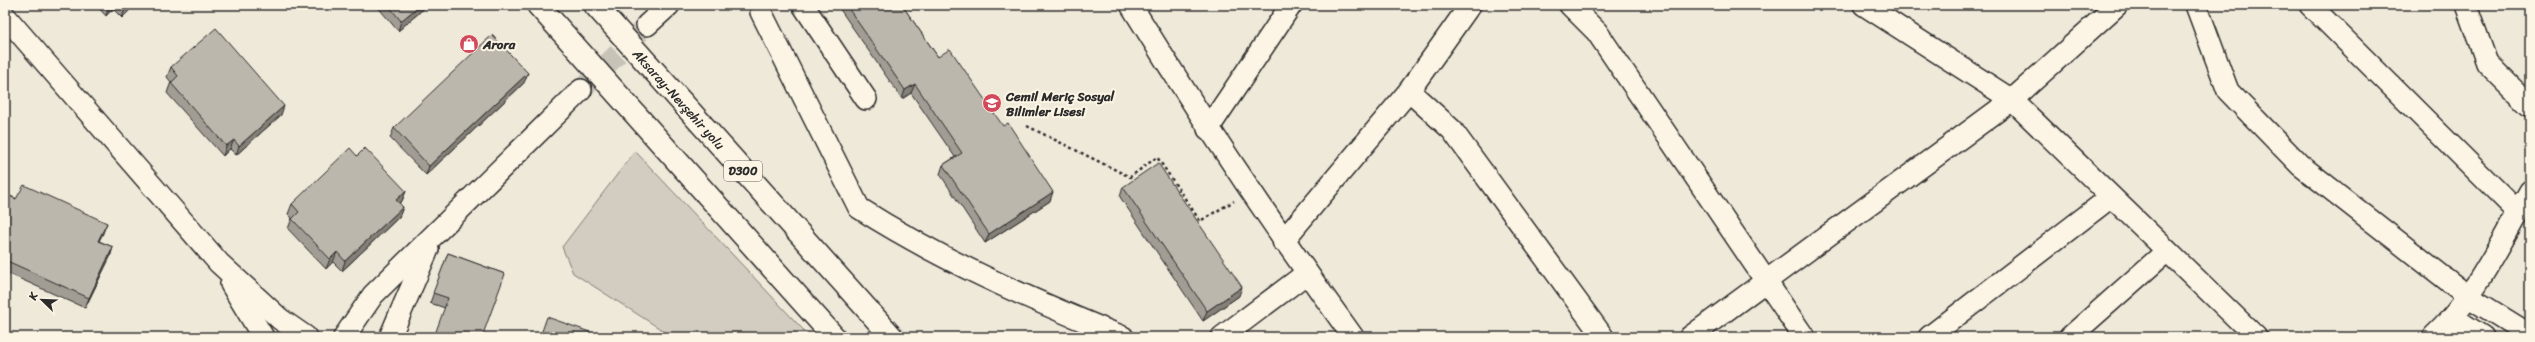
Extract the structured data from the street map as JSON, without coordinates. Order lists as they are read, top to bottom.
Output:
{
  "streets": {
    "highway": ["Aksaray-Nevşehir yolu", "D300"]
  },
  "places": {
    "shop": ["Arora"],
    "school or university": ["Cemil Meriç Sosyal Bilimler Lisesi"]
  },
  "north": "top left"
}
